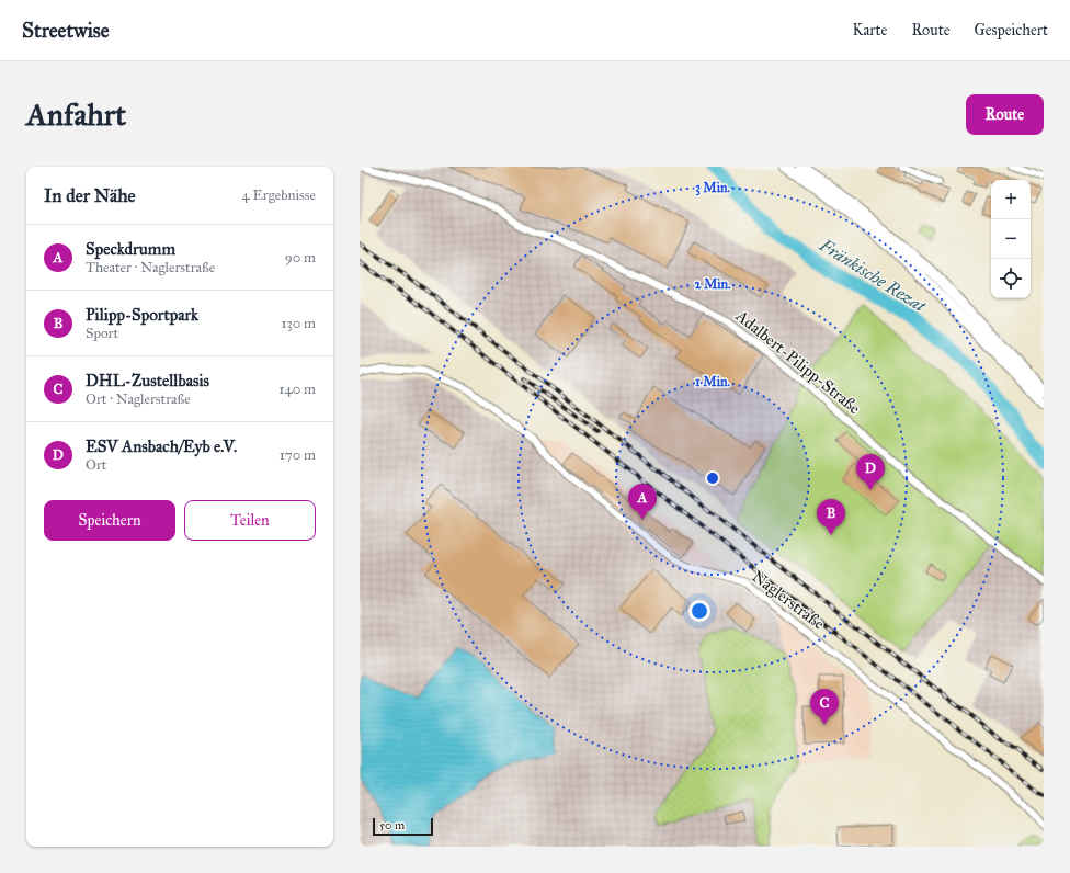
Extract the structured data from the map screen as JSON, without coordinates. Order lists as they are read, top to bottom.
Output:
{
  "streets": {
    "street": ["Adalbert-Pilipp-Straße", "Naglerstraße"]
  },
  "water": ["Fränkische Rezat"],
  "scale_bar": "50 m",
  "page": {
    "header": "Streetwise",
    "nav": ["Karte", "Route", "Gespeichert"],
    "buttons": [
      "Route",
      ["Speichern", "Teilen"]
    ],
    "title": "Anfahrt",
    "heading": ["In der Nähe", "4 Ergebnisse"],
    "map_buttons": ["+", "−"],
    "list": [
      {
        "mark": "A",
        "name": "Speckdrumm",
        "note": "Theater · Naglerstraße",
        "value": "90 m"
      },
      {
        "mark": "B",
        "name": "Pilipp-Sportpark",
        "note": "Sport",
        "value": "130 m"
      },
      {
        "mark": "C",
        "name": "DHL-Zustellbasis",
        "note": "Ort · Naglerstraße",
        "value": "140 m"
      },
      {
        "mark": "D",
        "name": "ESV Ansbach/Eyb e.V.",
        "note": "Ort",
        "value": "170 m"
      }
    ],
    "pins": [
      "D",
      "A",
      "B",
      "C"
    ],
    "scale": "50 m"
  },
  "rings": ["3 Min.", "2 Min.", "1 Min."]
}
